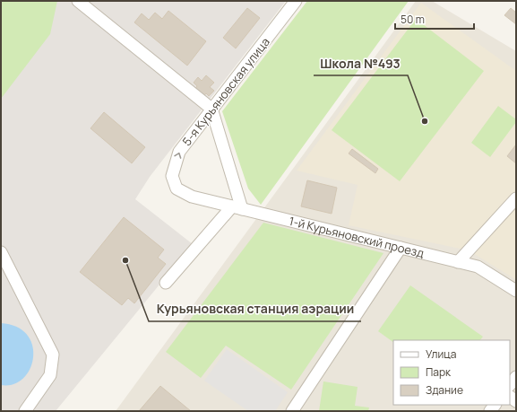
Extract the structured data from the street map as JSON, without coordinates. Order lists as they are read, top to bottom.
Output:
{
  "streets": {
    "street": ["5-я Курьяновская улица", "1-й Курьяновский проезд"]
  },
  "crossings": [
    ["5-я Курьяновская улица", "1-й Курьяновский проезд"]
  ],
  "one_way": ["5-я Курьяновская улица"],
  "places": ["Школа №493", "Курьяновская станция аэрации"],
  "legend": ["Улица", "Парк", "Здание"],
  "scale_bar": "50 m"
}
